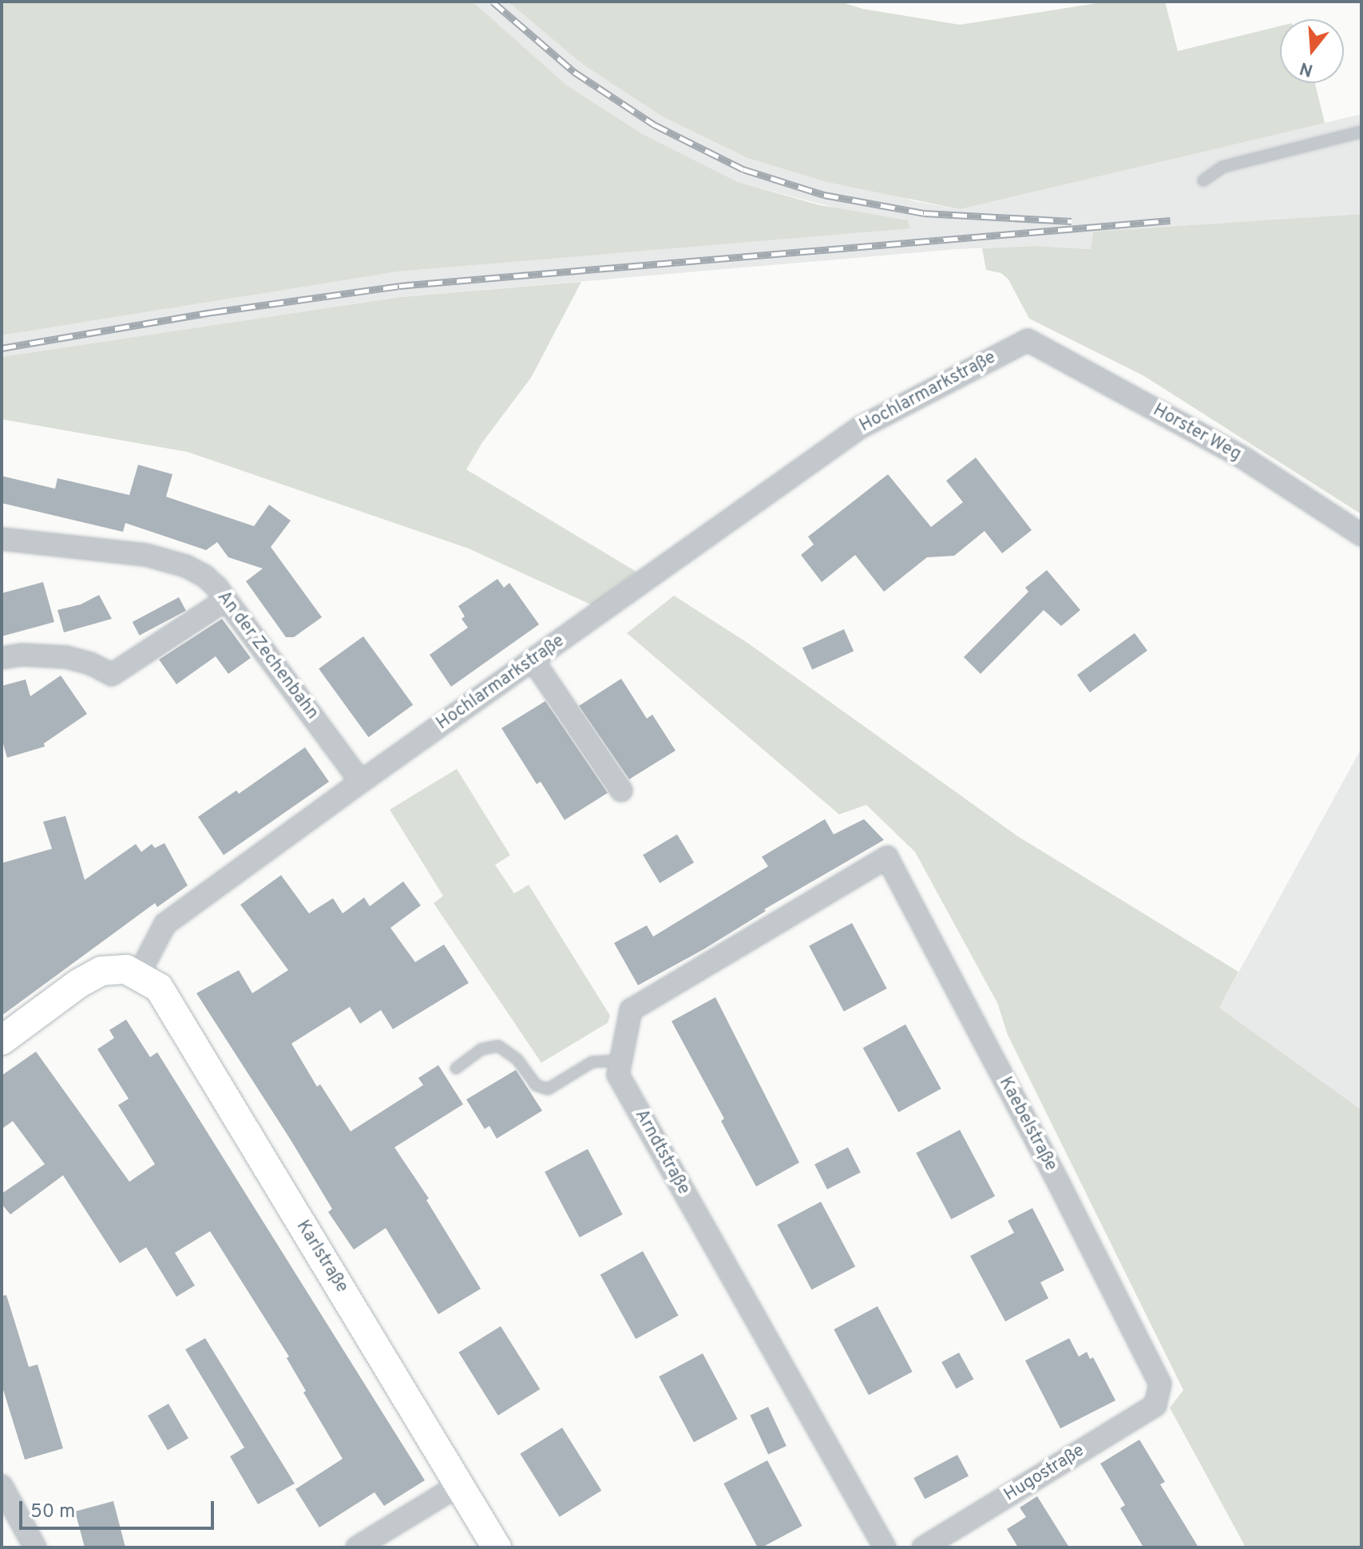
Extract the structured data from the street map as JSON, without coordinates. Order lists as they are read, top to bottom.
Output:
{
  "streets": {
    "street": [
      "Hochlarmarkstraße",
      "Horster Weg",
      "An der Zechenbahn",
      "Kaebelstraße",
      "Arndtstraße",
      "Karlstraße",
      "Hugostraße"
    ]
  },
  "crossings": [
    ["Hochlarmarkstraße", "Horster Weg"],
    ["Hochlarmarkstraße", "An der Zechenbahn"],
    ["Hochlarmarkstraße", "Karlstraße"],
    ["Kaebelstraße", "Arndtstraße"],
    ["Kaebelstraße", "Hugostraße"]
  ],
  "scale_bar": "50 m",
  "north": "bottom"
}
